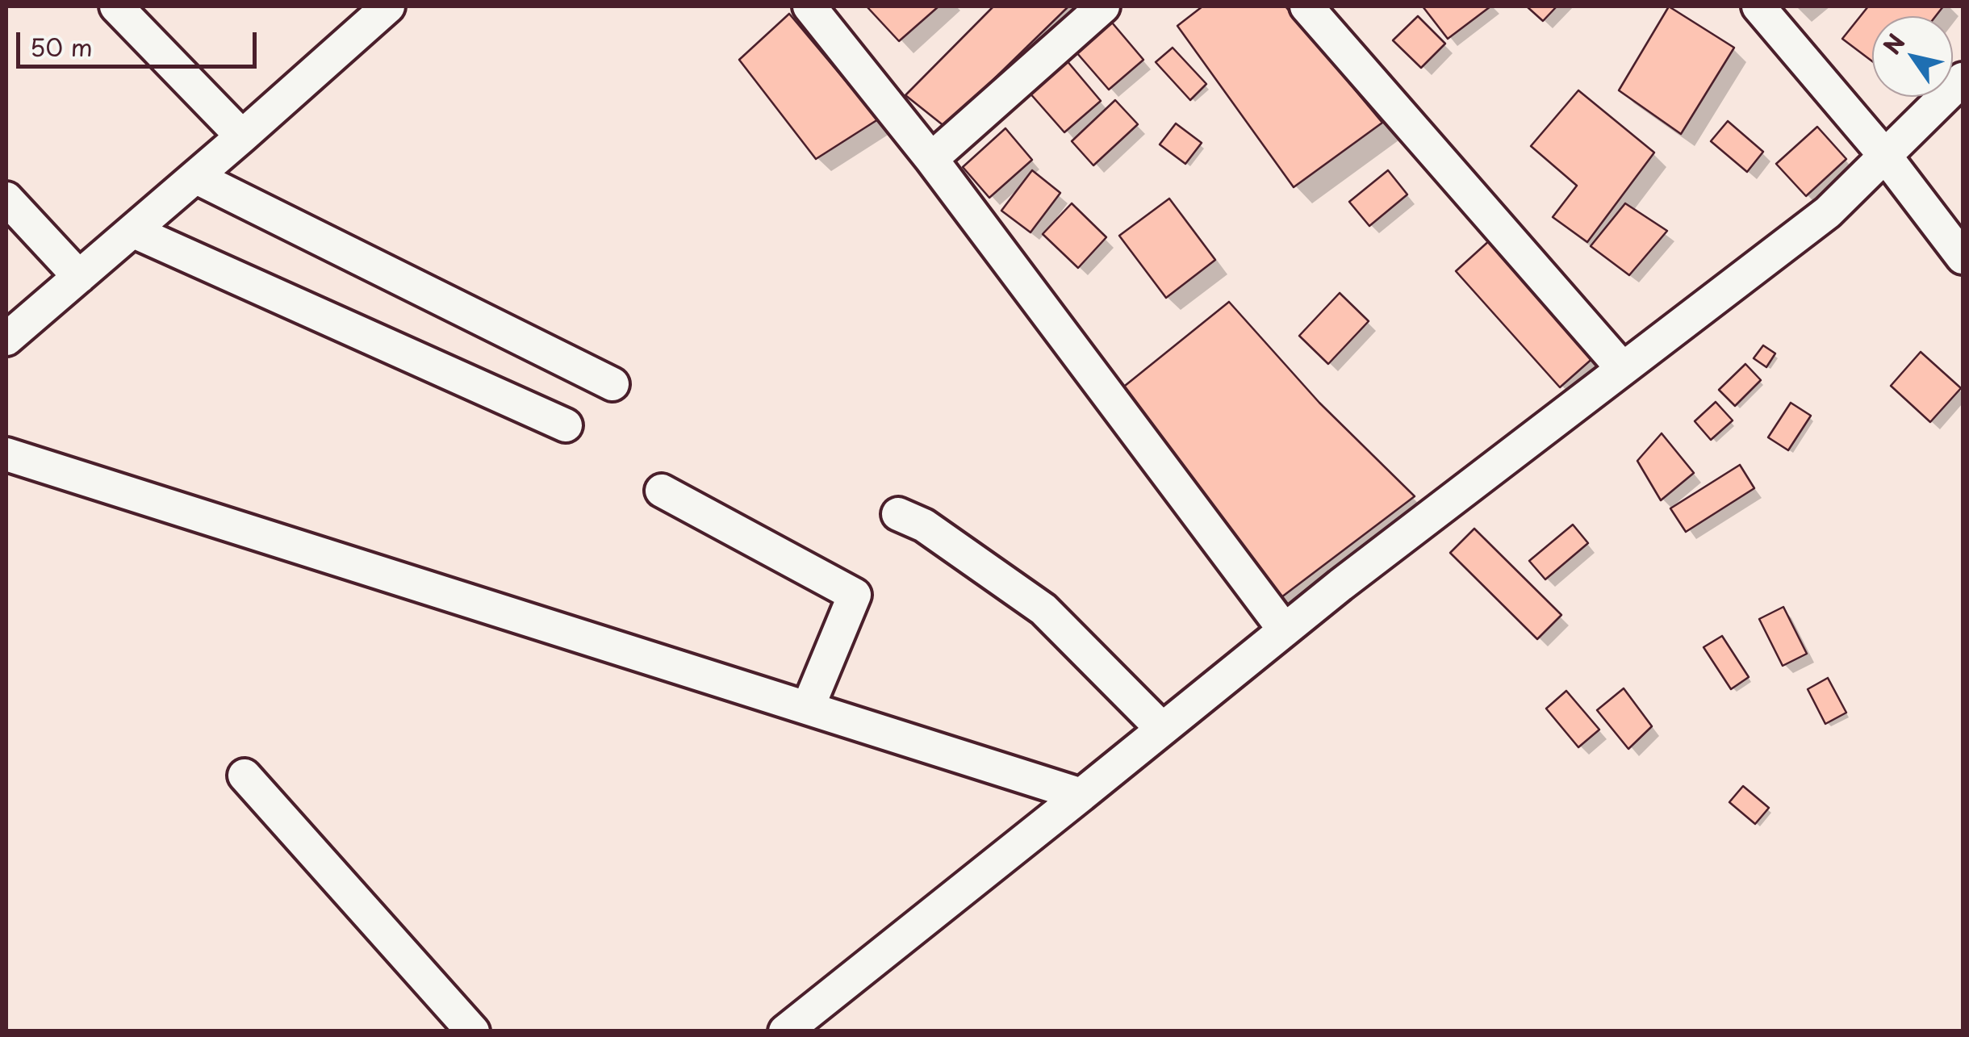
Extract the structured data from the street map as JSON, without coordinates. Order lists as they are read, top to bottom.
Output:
{
  "scale_bar": "50 m",
  "north": "top left"
}
